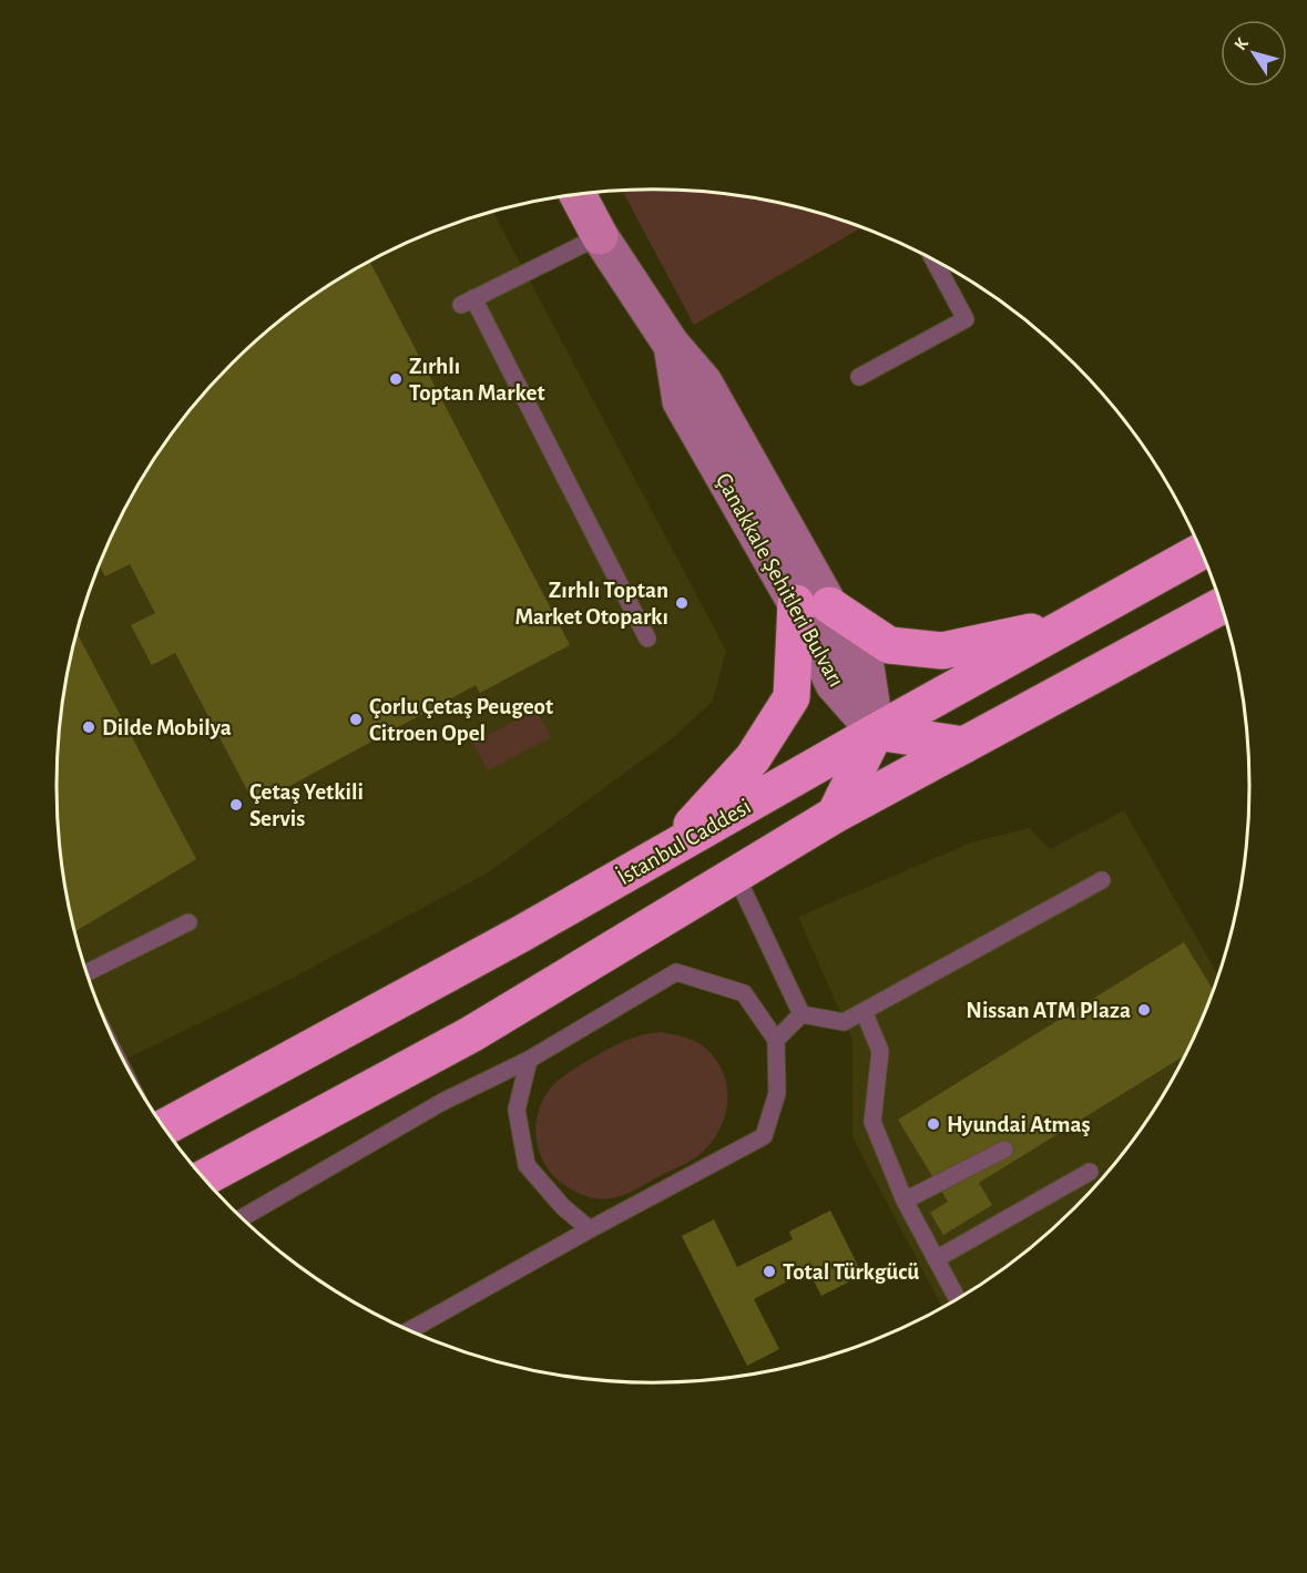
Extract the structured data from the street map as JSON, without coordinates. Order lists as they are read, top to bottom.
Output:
{
  "streets": {
    "highway": ["İstanbul Caddesi"],
    "main road": ["Çanakkale Şehitleri Bulvarı"]
  },
  "crossings": [
    ["Çanakkale Şehitleri Bulvarı", "İstanbul Caddesi"]
  ],
  "places": [
    "Zırhlı Toptan Market",
    "Zırhlı Toptan Market Otoparkı",
    "Çorlu Çetaş Peugeot Citroen Opel",
    "Dilde Mobilya",
    "Çetaş Yetkili Servis",
    "Nissan ATM Plaza",
    "Hyundai Atmaş",
    "Total Türkgücü"
  ],
  "north": "top left"
}
